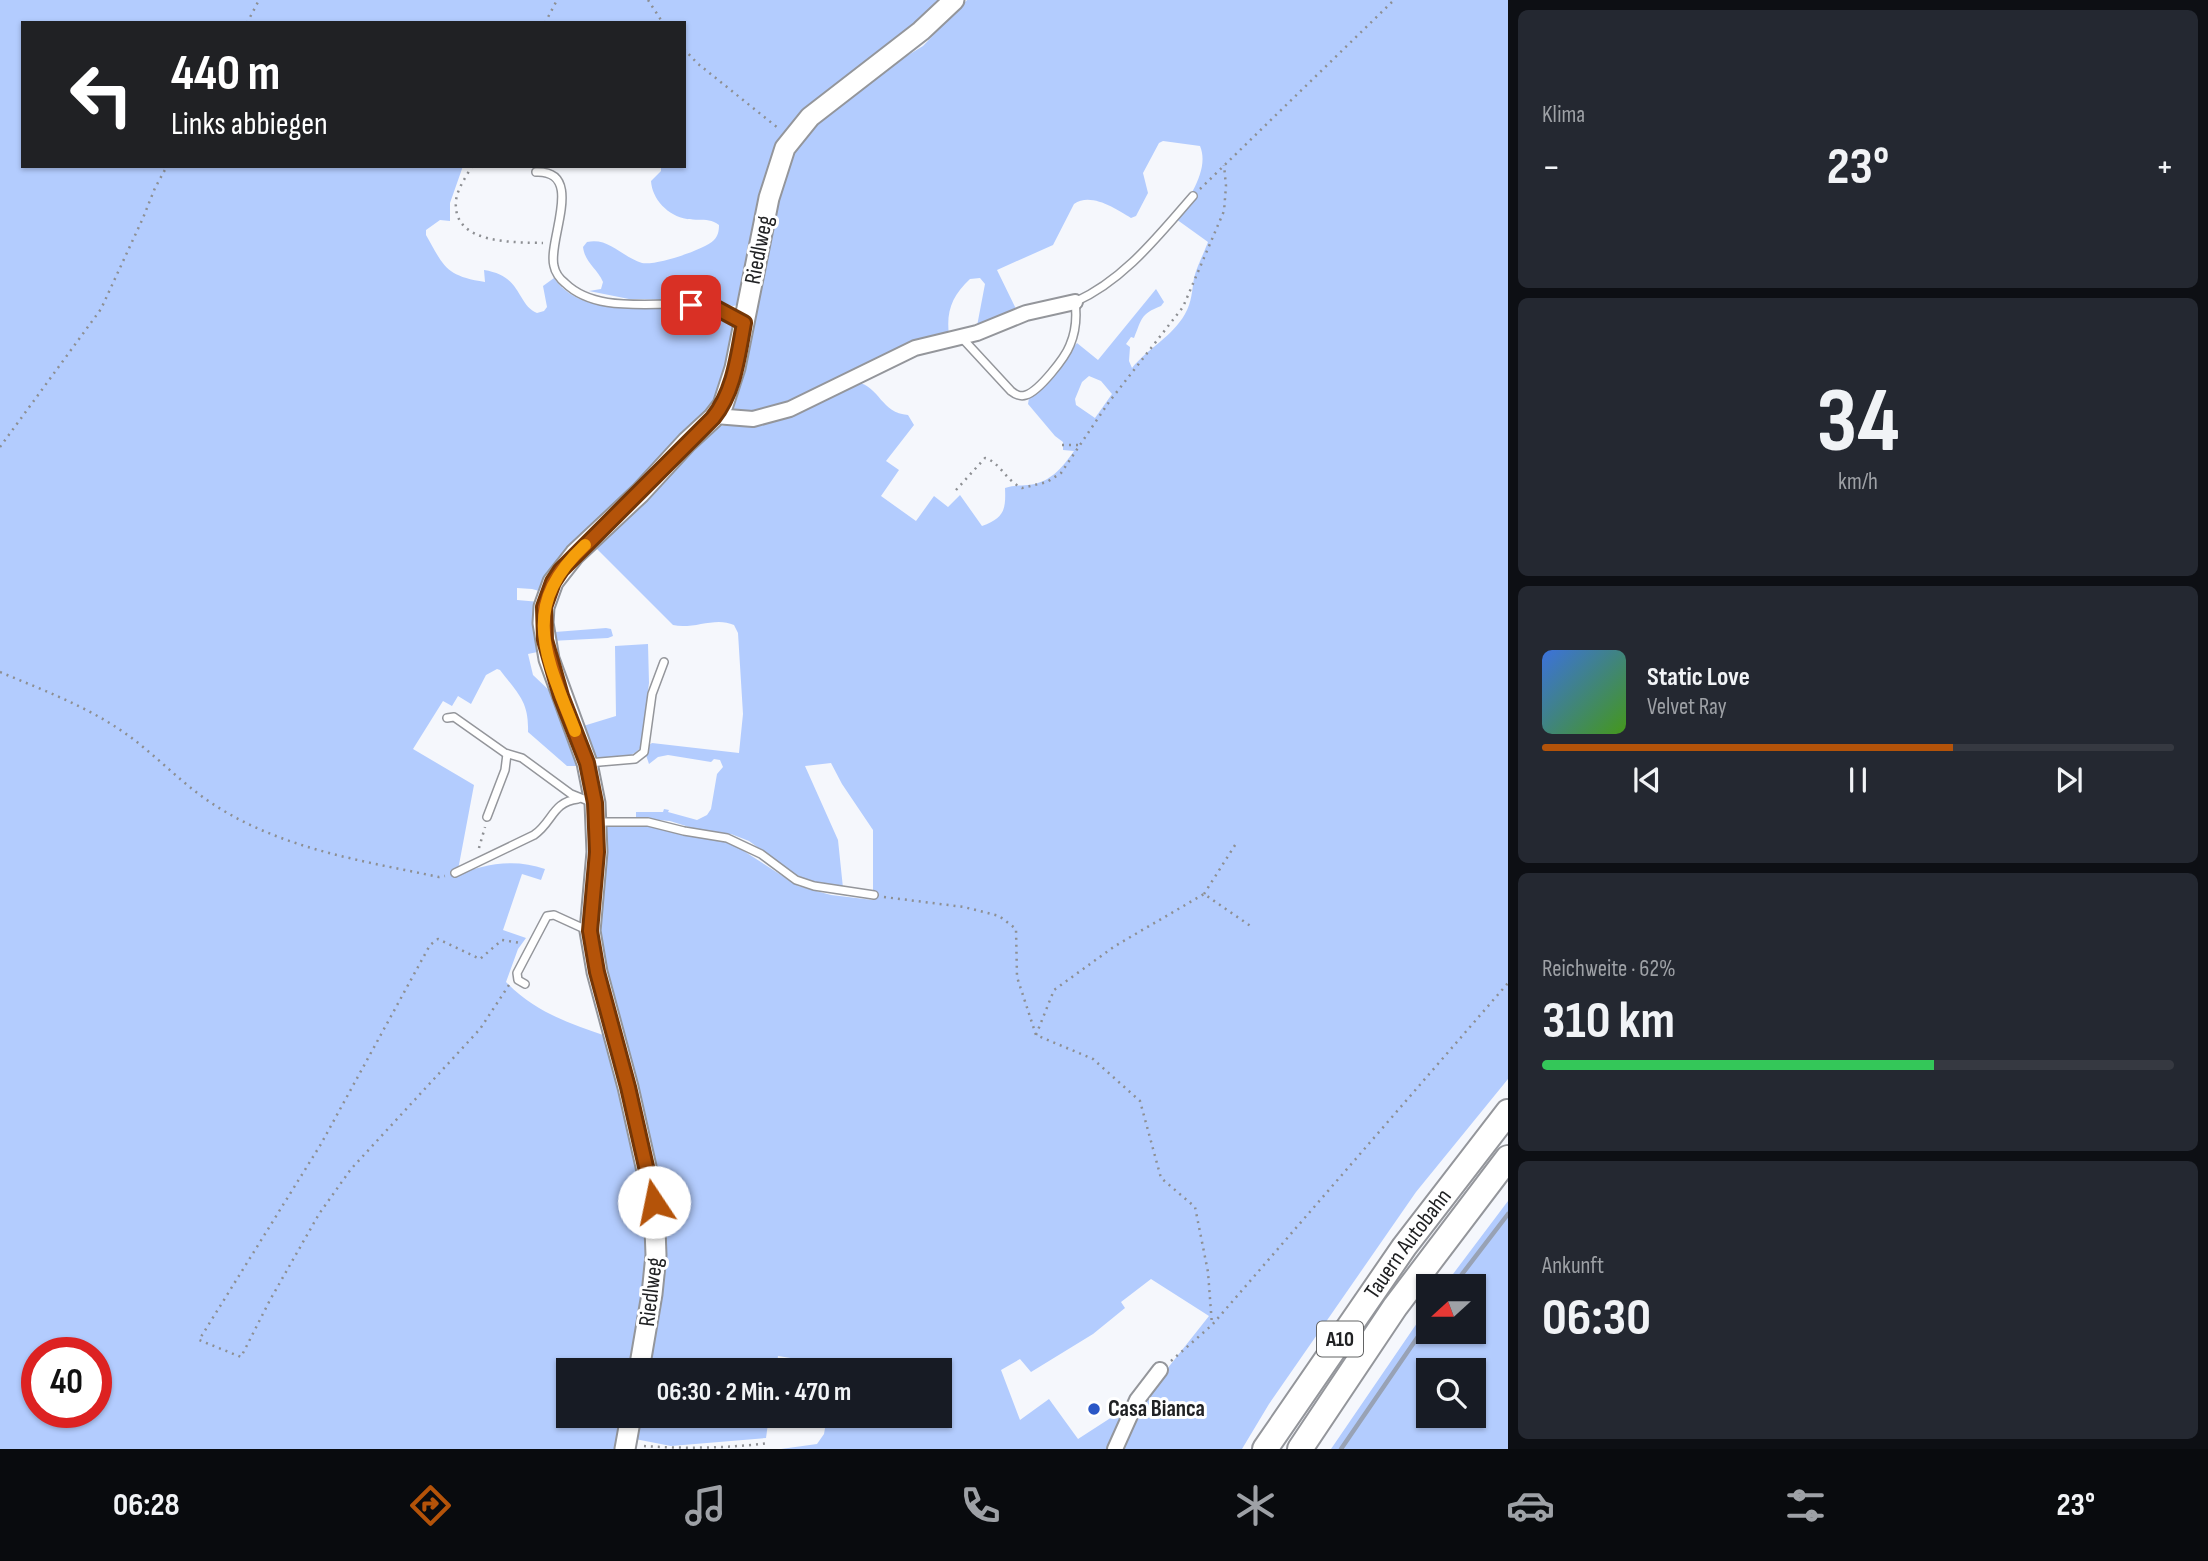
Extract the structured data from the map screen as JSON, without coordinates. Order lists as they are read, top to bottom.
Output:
{
  "streets": {
    "highway": ["Tauern Autobahn", "A10"],
    "street": ["Riedlweg"]
  },
  "places": ["Casa Bianca"],
  "north": "left",
  "page": {
    "tile": [
      "Klima",
      ["34", "km/h"],
      ["Reichweite · 62%", "310 km"],
      ["Ankunft", "06:30"]
    ],
    "turn": ["440 m", "Links abbiegen"],
    "heat": ["−", "23°", "+"],
    "song": ["Static Love", "Velvet Ray"],
    "limit": "40",
    "trip": "06:30 · 2 Min. · 470 m",
    "tabs": ["06:28", "23°"]
  }
}
